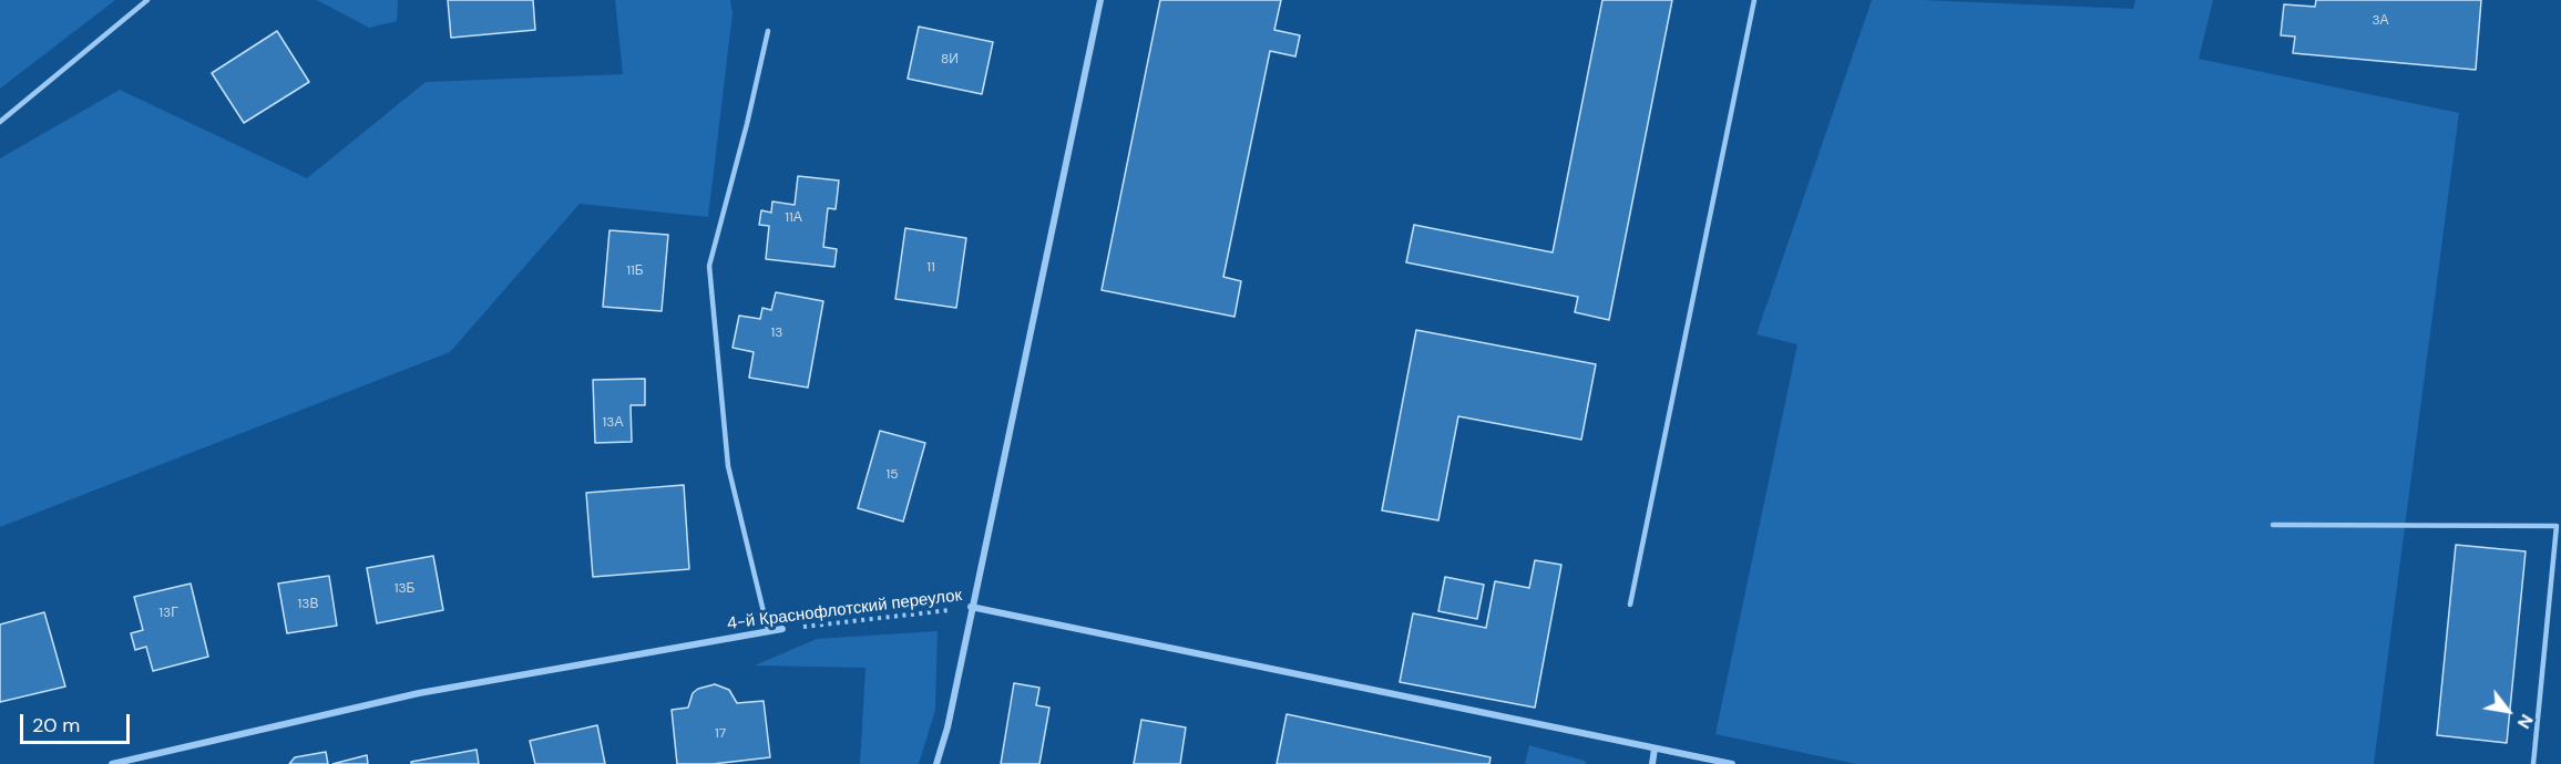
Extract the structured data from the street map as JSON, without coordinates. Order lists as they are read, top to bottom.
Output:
{
  "streets": {
    "street": ["4-й Краснофлотский переулок"]
  },
  "house_numbers": [
    "3А",
    "8И",
    "11А",
    "11",
    "11Б",
    "13",
    "13А",
    "15",
    "13Б",
    "13В",
    "13Г",
    "17"
  ],
  "scale_bar": "20 m",
  "north": "bottom right"
}
